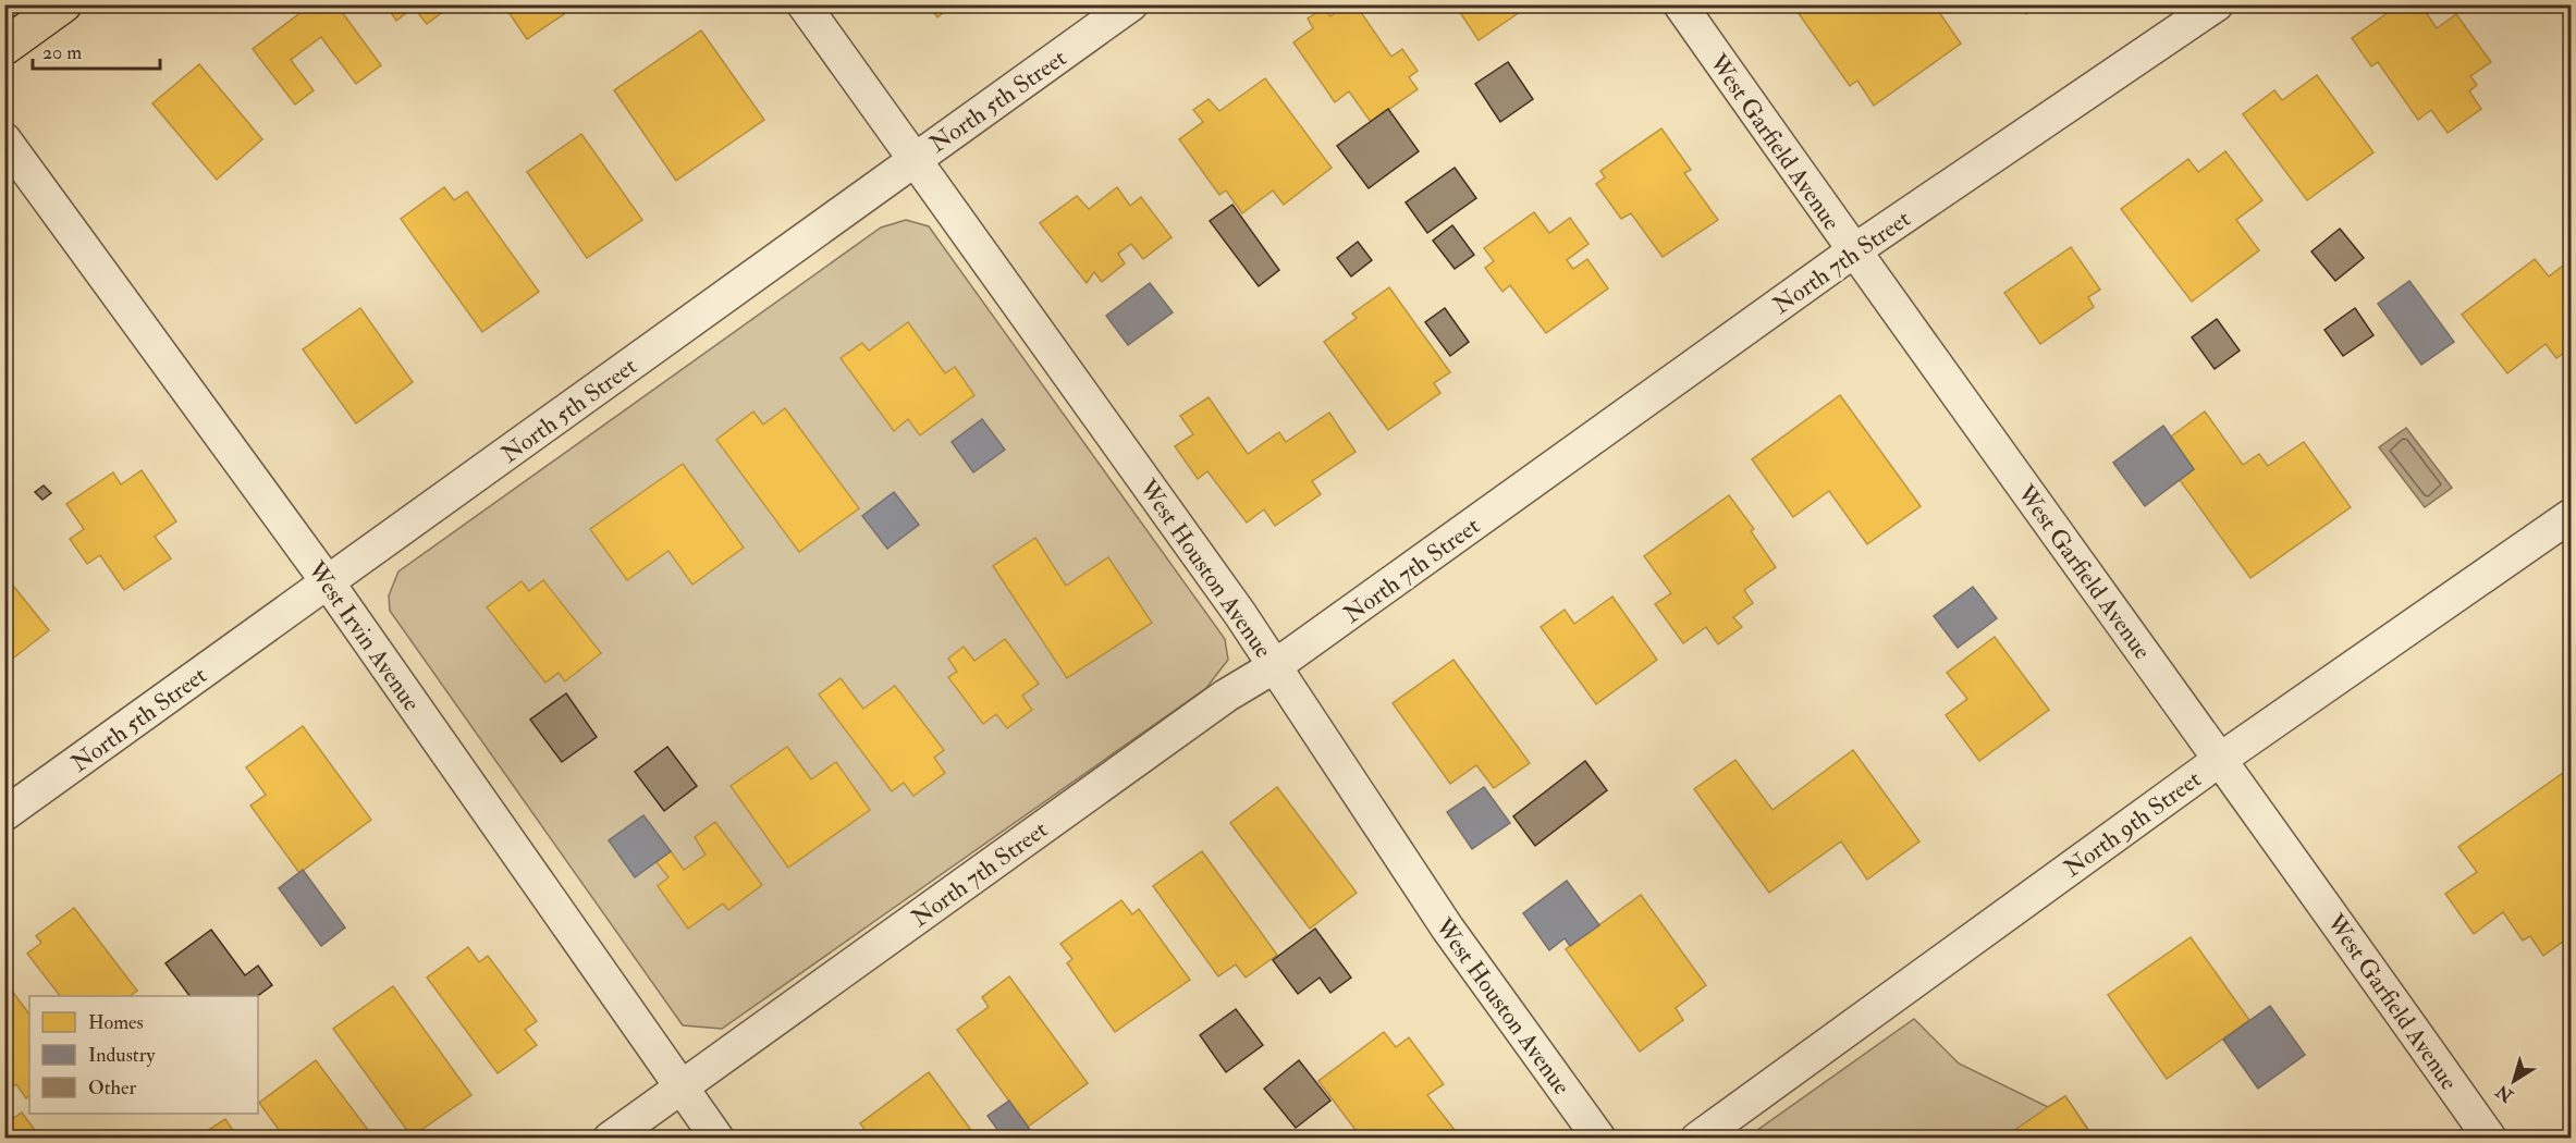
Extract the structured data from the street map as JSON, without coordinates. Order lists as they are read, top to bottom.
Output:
{
  "streets": {
    "street": [
      "North 5th Street",
      "West Garfield Avenue",
      "North 7th Street",
      "West Houston Avenue",
      "West Irvin Avenue",
      "North 9th Street"
    ]
  },
  "crossings": [
    ["North 5th Street", "West Houston Avenue"],
    ["North 5th Street", "West Irvin Avenue"],
    ["West Garfield Avenue", "North 7th Street"],
    ["West Garfield Avenue", "North 9th Street"],
    ["North 7th Street", "West Houston Avenue"],
    ["North 7th Street", "West Irvin Avenue"]
  ],
  "legend": ["Homes", "Industry", "Other"],
  "scale_bar": "20 m",
  "north": "bottom left"
}
